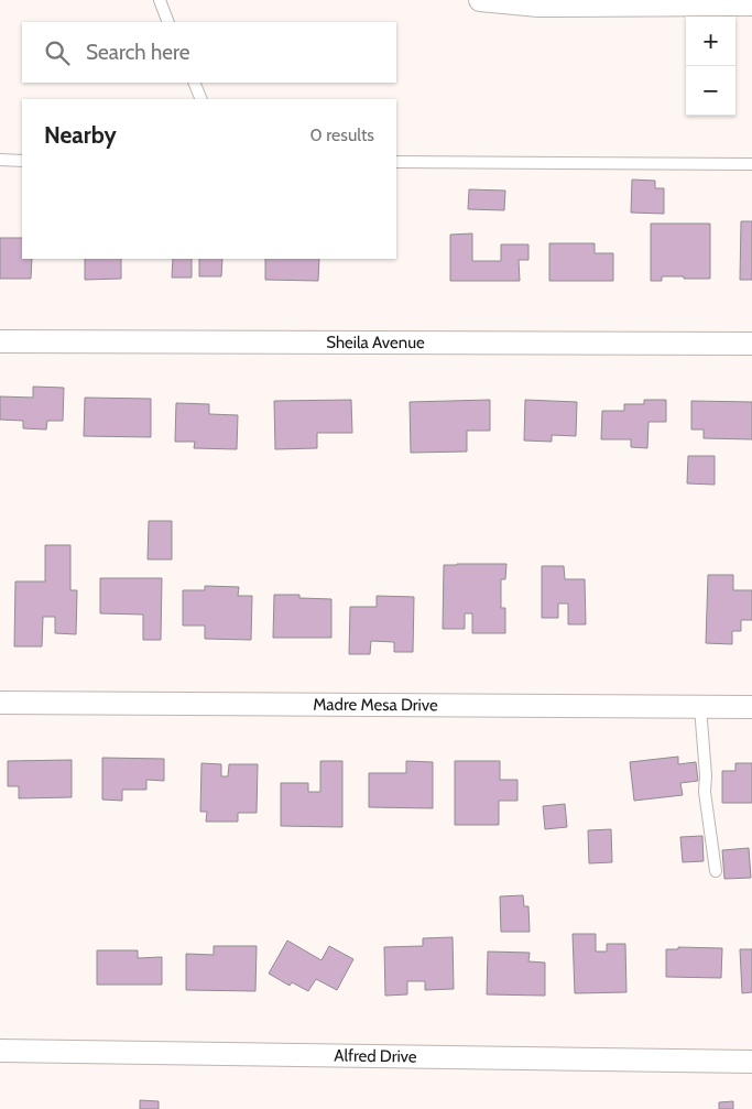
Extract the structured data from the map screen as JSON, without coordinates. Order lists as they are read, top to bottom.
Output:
{
  "streets": {
    "street": ["Sheila Avenue", "Madre Mesa Drive", "Alfred Drive"]
  },
  "page": {
    "map_buttons": ["+", "−"],
    "search": "Search here",
    "heading": ["Nearby", "0 results"]
  }
}
